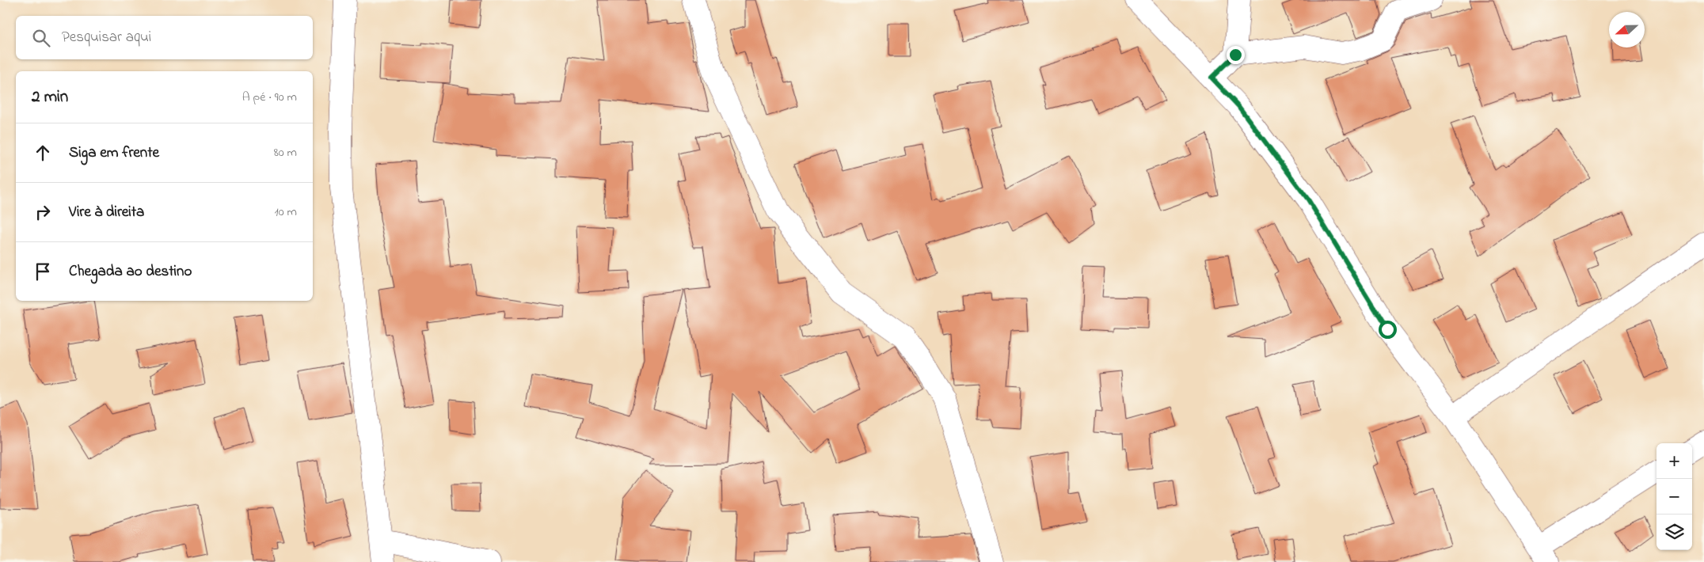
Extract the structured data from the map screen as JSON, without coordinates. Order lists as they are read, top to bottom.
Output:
{
  "north": "left",
  "page": {
    "search": "Pesquisar aqui",
    "heading": ["2 min", "A pé · 90 m"],
    "list": [
      ["Siga em frente", "80 m"],
      ["Vire à direita", "10 m"],
      "Chegada ao destino"
    ],
    "map_buttons": ["+", "−"]
  }
}
